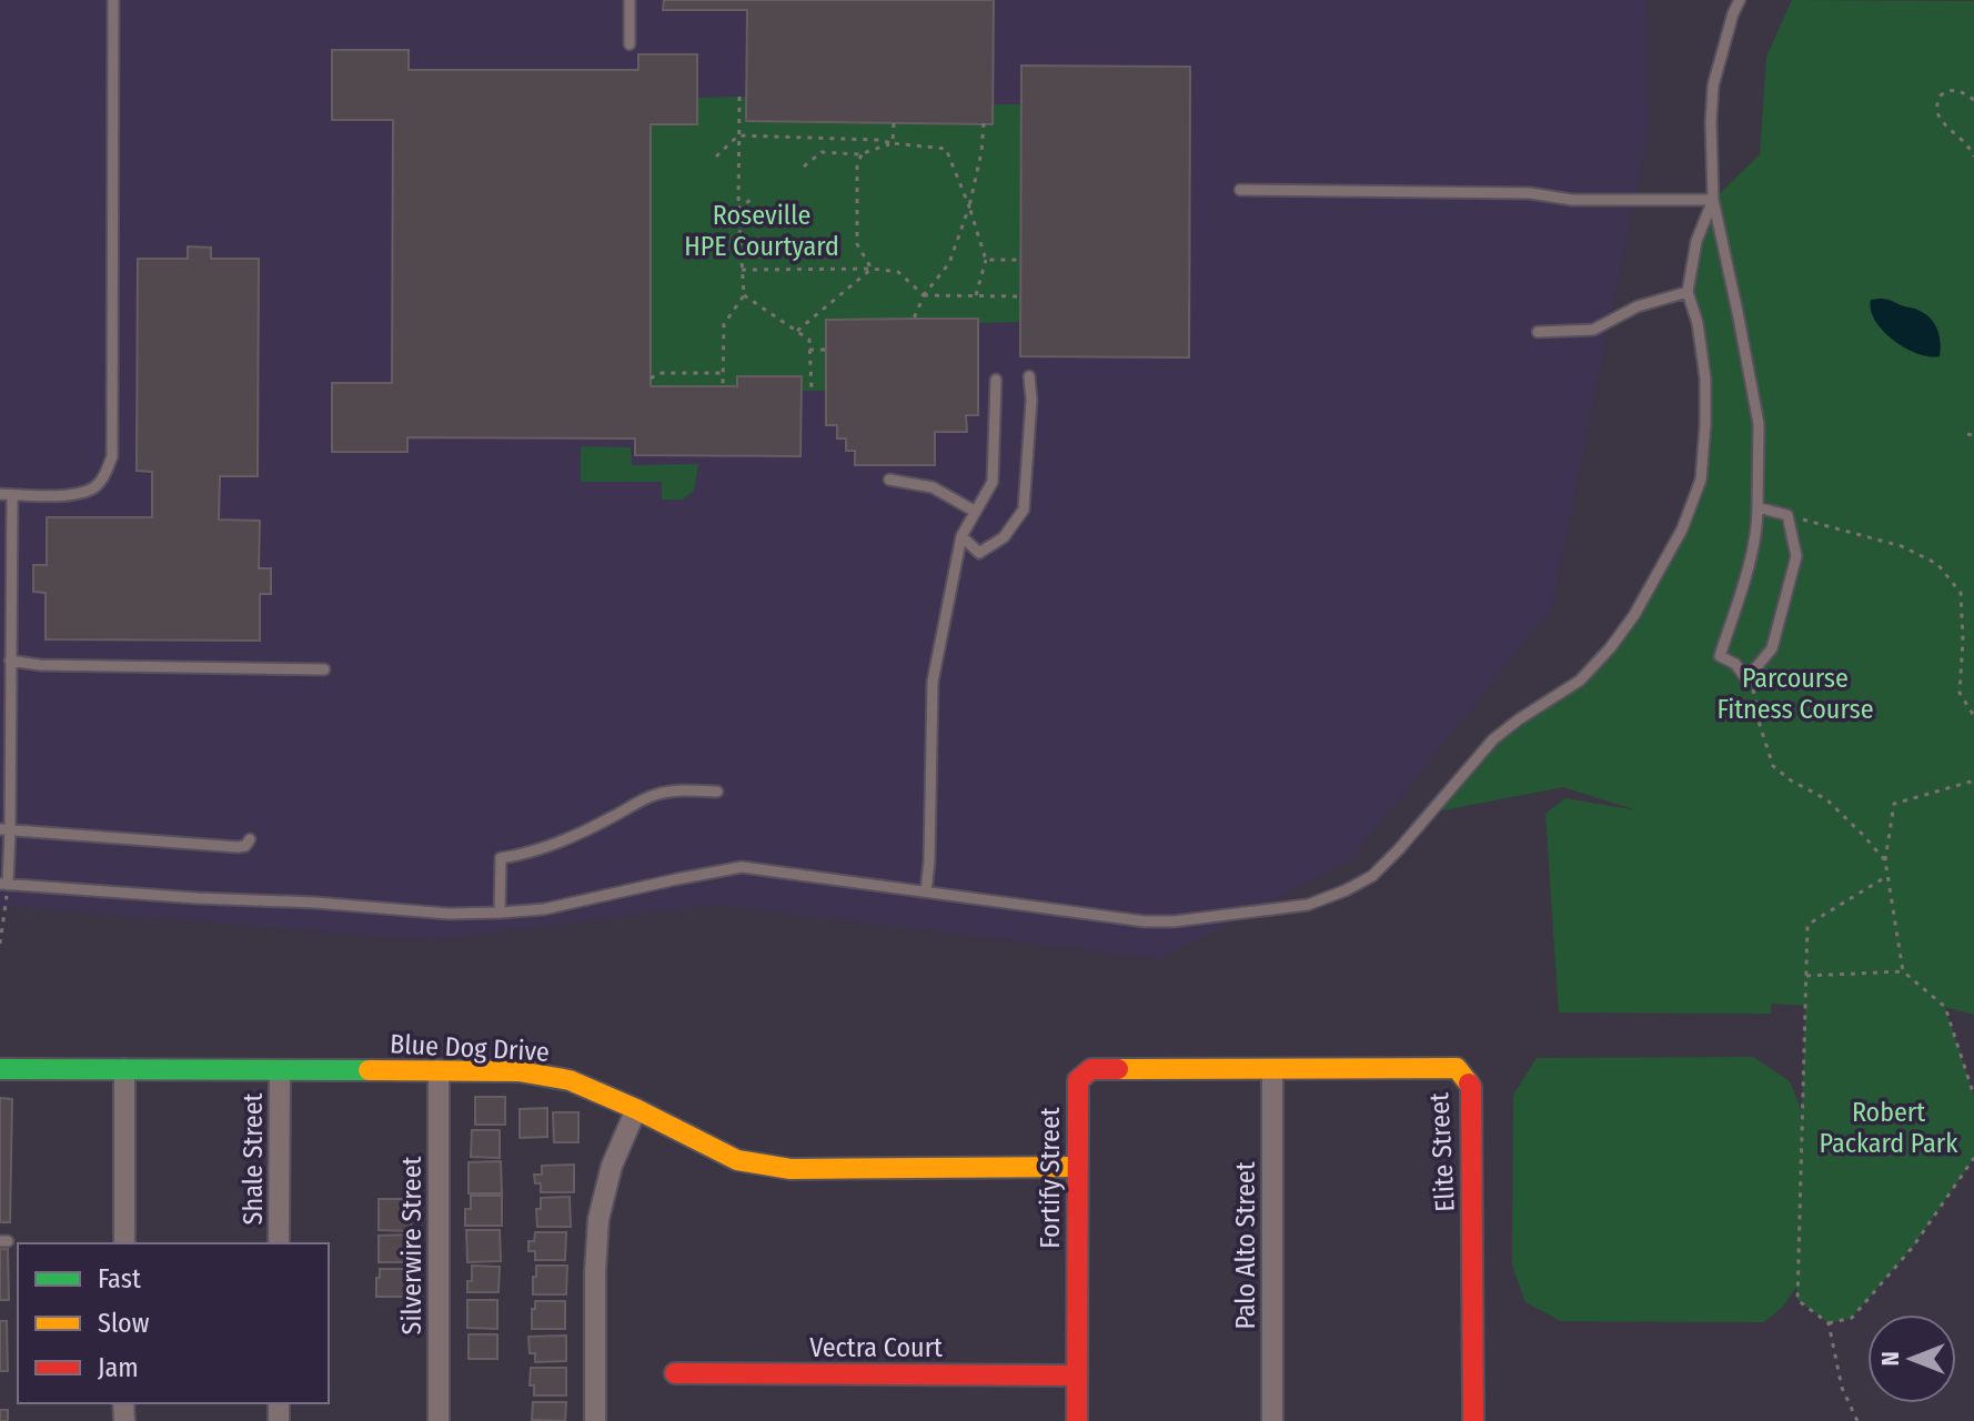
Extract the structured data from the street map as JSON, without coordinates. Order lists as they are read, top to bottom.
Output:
{
  "streets": {
    "street": [
      "Blue Dog Drive",
      "Elite Street",
      "Shale Street",
      "Fortify Street",
      "Silverwire Street",
      "Palo Alto Street",
      "Vectra Court"
    ]
  },
  "crossings": [
    ["Blue Dog Drive", "Shale Street"],
    ["Blue Dog Drive", "Fortify Street"],
    ["Blue Dog Drive", "Silverwire Street"],
    ["Elite Street", "Fortify Street"],
    ["Elite Street", "Palo Alto Street"],
    ["Fortify Street", "Palo Alto Street"],
    ["Fortify Street", "Vectra Court"]
  ],
  "parks": ["Roseville HPE Courtyard", "Parcourse Fitness Course", "Robert Packard Park"],
  "legend": ["Fast", "Slow", "Jam"],
  "north": "left"
}
